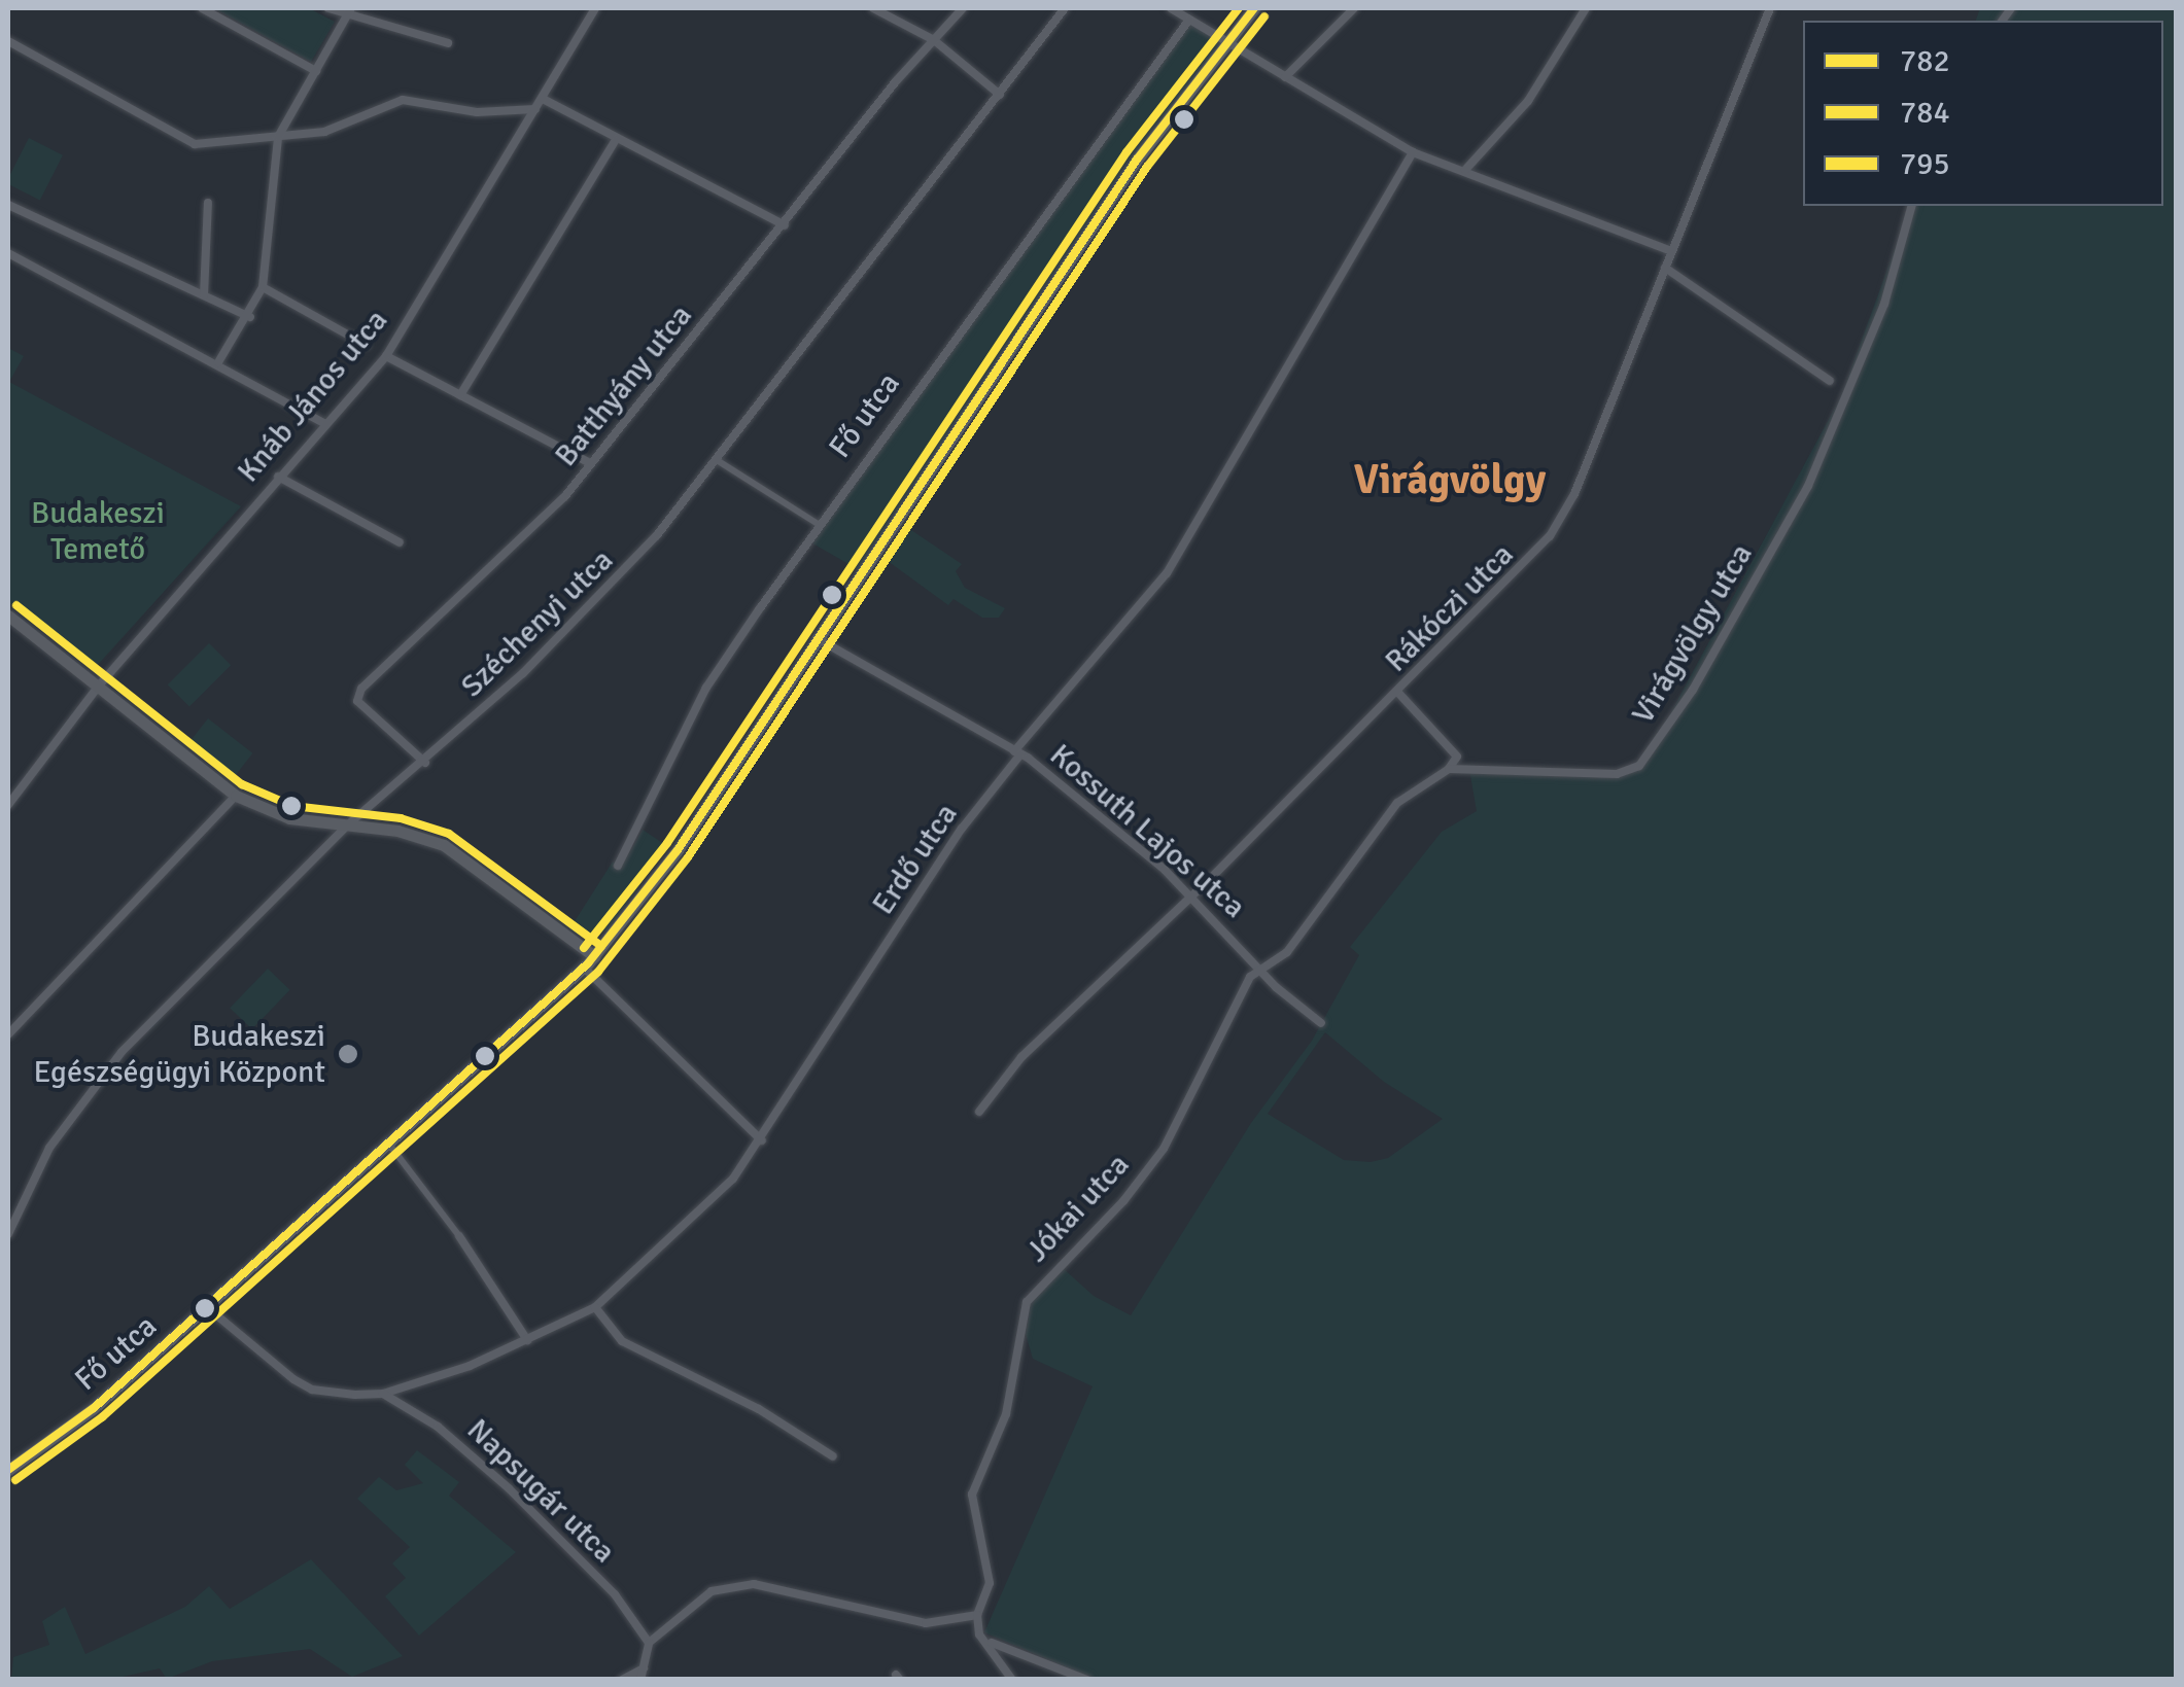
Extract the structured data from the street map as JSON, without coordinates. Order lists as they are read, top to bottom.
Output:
{
  "streets": {
    "main road": ["Fő utca"],
    "street": [
      "Batthyány utca",
      "Knáb János utca",
      "Rákóczi utca",
      "Széchenyi utca",
      "Virágvölgy utca",
      "Kossuth Lajos utca",
      "Erdő utca",
      "Jókai utca",
      "Napsugár utca"
    ]
  },
  "crossings": [
    ["Batthyány utca", "Széchenyi utca"],
    ["Fő utca", "Kossuth Lajos utca"],
    ["Fő utca", "Erdő utca"],
    ["Rákóczi utca", "Kossuth Lajos utca"],
    ["Kossuth Lajos utca", "Erdő utca"],
    ["Kossuth Lajos utca", "Jókai utca"],
    ["Erdő utca", "Napsugár utca"]
  ],
  "districts": ["Virágvölgy"],
  "parks": ["Budakeszi Temető"],
  "places": ["Budakeszi Egészségügyi Központ"],
  "lines": ["transit line 782", "transit line 795", "transit line 784"],
  "legend": ["782", "784", "795"]
}
